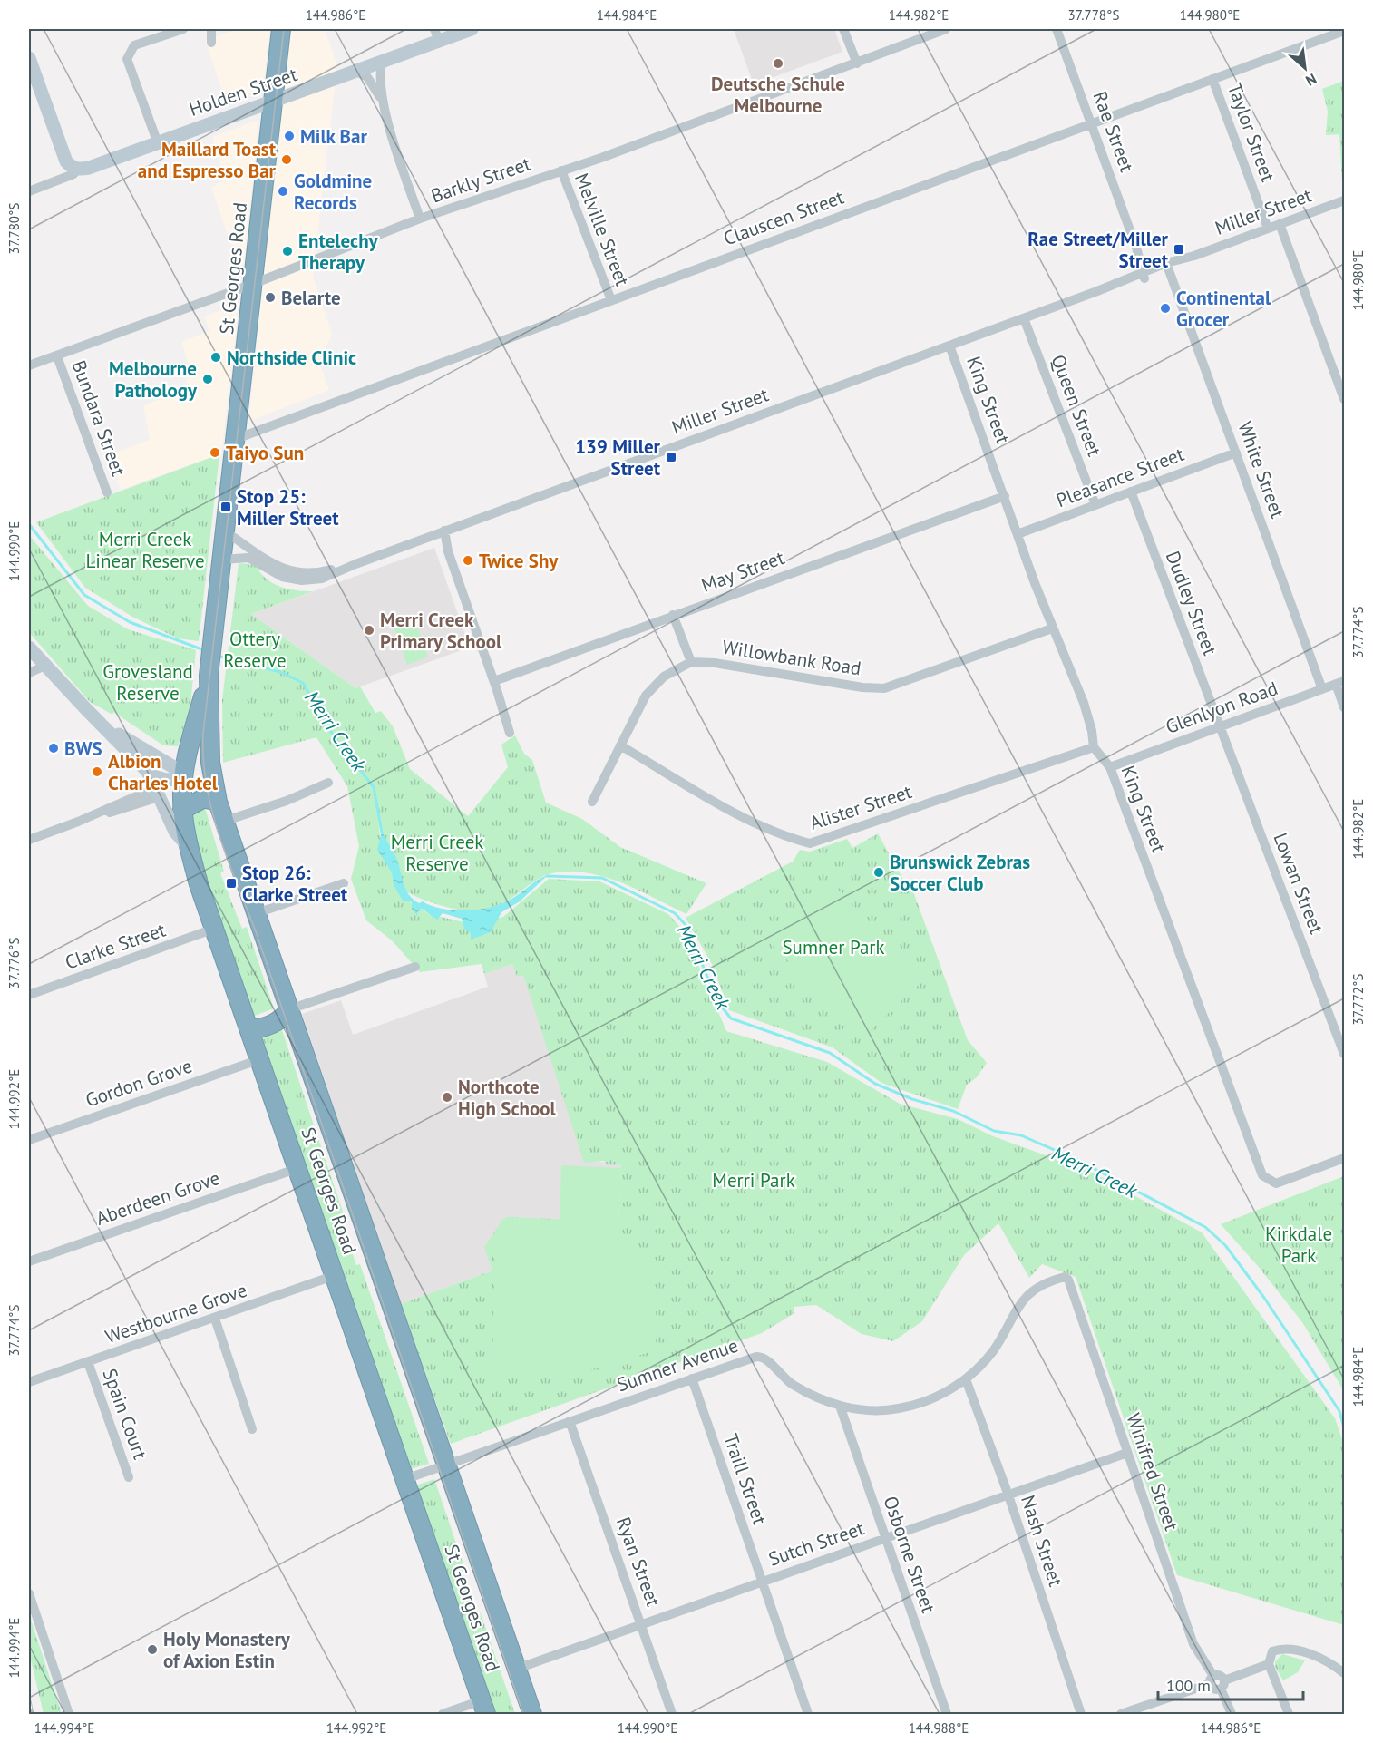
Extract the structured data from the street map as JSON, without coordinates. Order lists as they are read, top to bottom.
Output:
{
  "streets": {
    "highway": ["St Georges Road"],
    "main road": ["Holden Street"],
    "street": [
      "Rae Street",
      "Taylor Street",
      "Barkly Street",
      "Miller Street",
      "Clauscen Street",
      "Melville Street",
      "King Street",
      "Queen Street",
      "Bundara Street",
      "White Street",
      "Pleasance Street",
      "May Street",
      "Dudley Street",
      "Willowbank Road",
      "Glenlyon Road",
      "Alister Street",
      "Lowan Street",
      "Clarke Street",
      "Gordon Grove",
      "Aberdeen Grove",
      "Westbourne Grove",
      "Sumner Avenue",
      "Spain Court",
      "Winifred Street",
      "Traill Street",
      "Nash Street",
      "Sutch Street",
      "Osborne Street",
      "Ryan Street"
    ]
  },
  "crossings": [
    ["Holden Street", "St Georges Road"],
    ["Rae Street", "Miller Street"],
    ["Rae Street", "Clauscen Street"],
    ["Taylor Street", "Miller Street"],
    ["Taylor Street", "Clauscen Street"],
    ["Barkly Street", "Melville Street"],
    ["Barkly Street", "St Georges Road"],
    ["Barkly Street", "Bundara Street"],
    ["Miller Street", "St Georges Road"],
    ["Miller Street", "King Street"],
    ["Miller Street", "Queen Street"],
    ["Miller Street", "White Street"],
    ["Clauscen Street", "Melville Street"],
    ["Clauscen Street", "St Georges Road"],
    ["St Georges Road", "Clarke Street"],
    ["St Georges Road", "Gordon Grove"],
    ["St Georges Road", "Aberdeen Grove"],
    ["St Georges Road", "Westbourne Grove"],
    ["St Georges Road", "Sumner Avenue"],
    ["St Georges Road", "Sutch Street"],
    ["King Street", "Pleasance Street"],
    ["King Street", "May Street"],
    ["King Street", "Willowbank Road"],
    ["King Street", "Glenlyon Road"],
    ["King Street", "Alister Street"],
    ["Queen Street", "Pleasance Street"],
    ["White Street", "Pleasance Street"],
    ["White Street", "Glenlyon Road"],
    ["Pleasance Street", "Dudley Street"],
    ["Dudley Street", "Glenlyon Road"],
    ["Dudley Street", "Lowan Street"],
    ["Glenlyon Road", "Lowan Street"],
    ["Westbourne Grove", "Spain Court"],
    ["Sumner Avenue", "Winifred Street"],
    ["Sumner Avenue", "Traill Street"],
    ["Sumner Avenue", "Nash Street"],
    ["Sumner Avenue", "Osborne Street"],
    ["Sumner Avenue", "Ryan Street"],
    ["Winifred Street", "Sutch Street"],
    ["Traill Street", "Sutch Street"],
    ["Nash Street", "Sutch Street"],
    ["Sutch Street", "Osborne Street"],
    ["Sutch Street", "Ryan Street"]
  ],
  "water": ["Merri Creek"],
  "parks": [
    "Merri Creek Linear Reserve",
    "Ottery Reserve",
    "Grovesland Reserve",
    "Merri Creek Reserve",
    "Sumner Park",
    "Merri Park",
    "Kirkdale Park"
  ],
  "places": {
    "other": [
      "Deutsche Schule Melbourne",
      "Milk Bar",
      "Maillard Toast and Espresso Bar",
      "Goldmine Records",
      "Entelechy Therapy",
      "Belarte",
      "Continental Grocer",
      "Northside Clinic",
      "Melbourne Pathology",
      "Taiyo Sun",
      "Twice Shy",
      "Merri Creek Primary School",
      "BWS",
      "Albion Charles Hotel",
      "Brunswick Zebras Soccer Club",
      "Northcote High School",
      "Holy Monastery of Axion Estin"
    ],
    "transit": [
      "Rae Street/Miller Street",
      "139 Miller Street",
      "Stop 25: Miller Street",
      "Stop 26: Clarke Street"
    ]
  },
  "scale_bar": "100 m",
  "north": "bottom right",
  "coordinates": [
    "144.986°E",
    "144.984°E",
    "144.982°E",
    "37.778°S",
    "144.980°E",
    "37.780°S",
    "144.990°E",
    "37.774°S",
    "37.776°S",
    "37.772°S",
    "144.992°E",
    "144.994°E",
    "144.988°E"
  ]
}
